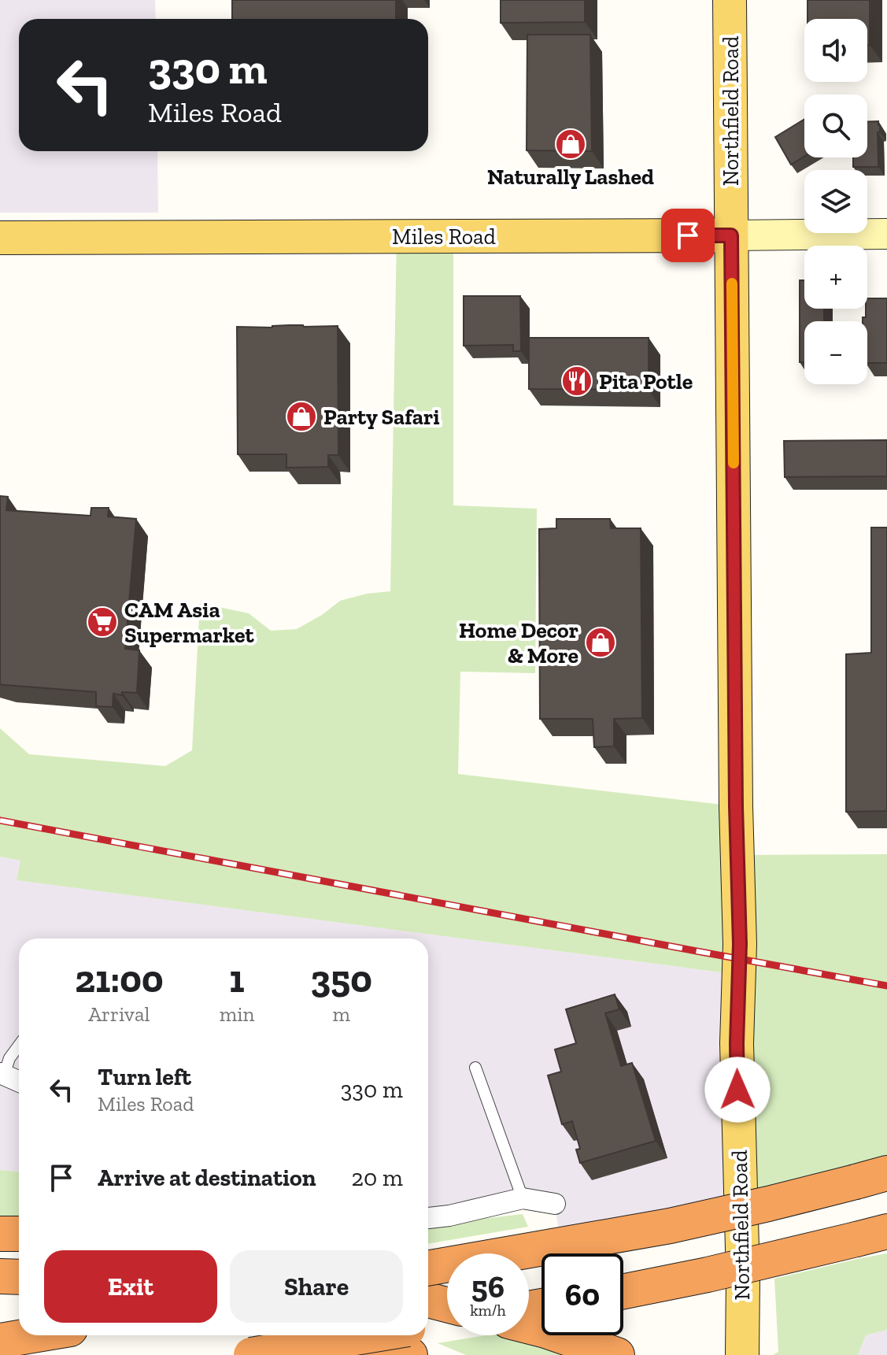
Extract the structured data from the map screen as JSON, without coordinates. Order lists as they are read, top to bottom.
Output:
{
  "streets": {
    "main road": ["Northfield Road", "Miles Road"]
  },
  "crossings": [
    ["Northfield Road", "Miles Road"]
  ],
  "places": {
    "shop": ["Naturally Lashed", "Party Safari", "Home Decor & More"],
    "restaurant": ["Pita Potle"],
    "supermarket": ["CAM Asia Supermarket"]
  },
  "page": {
    "map_buttons": ["+", "−"],
    "turn": ["330 m", "Miles Road"],
    "eta": [
      "21:00",
      "Arrival",
      "1",
      "min",
      "350",
      "m"
    ],
    "list": [
      {
        "name": "Turn left",
        "note": "Miles Road",
        "value": "330 m"
      },
      {
        "name": "Arrive at destination",
        "value": "20 m"
      }
    ],
    "buttons": ["Exit", "Share"],
    "speed": "56 km/h",
    "limit": "60"
  }
}
